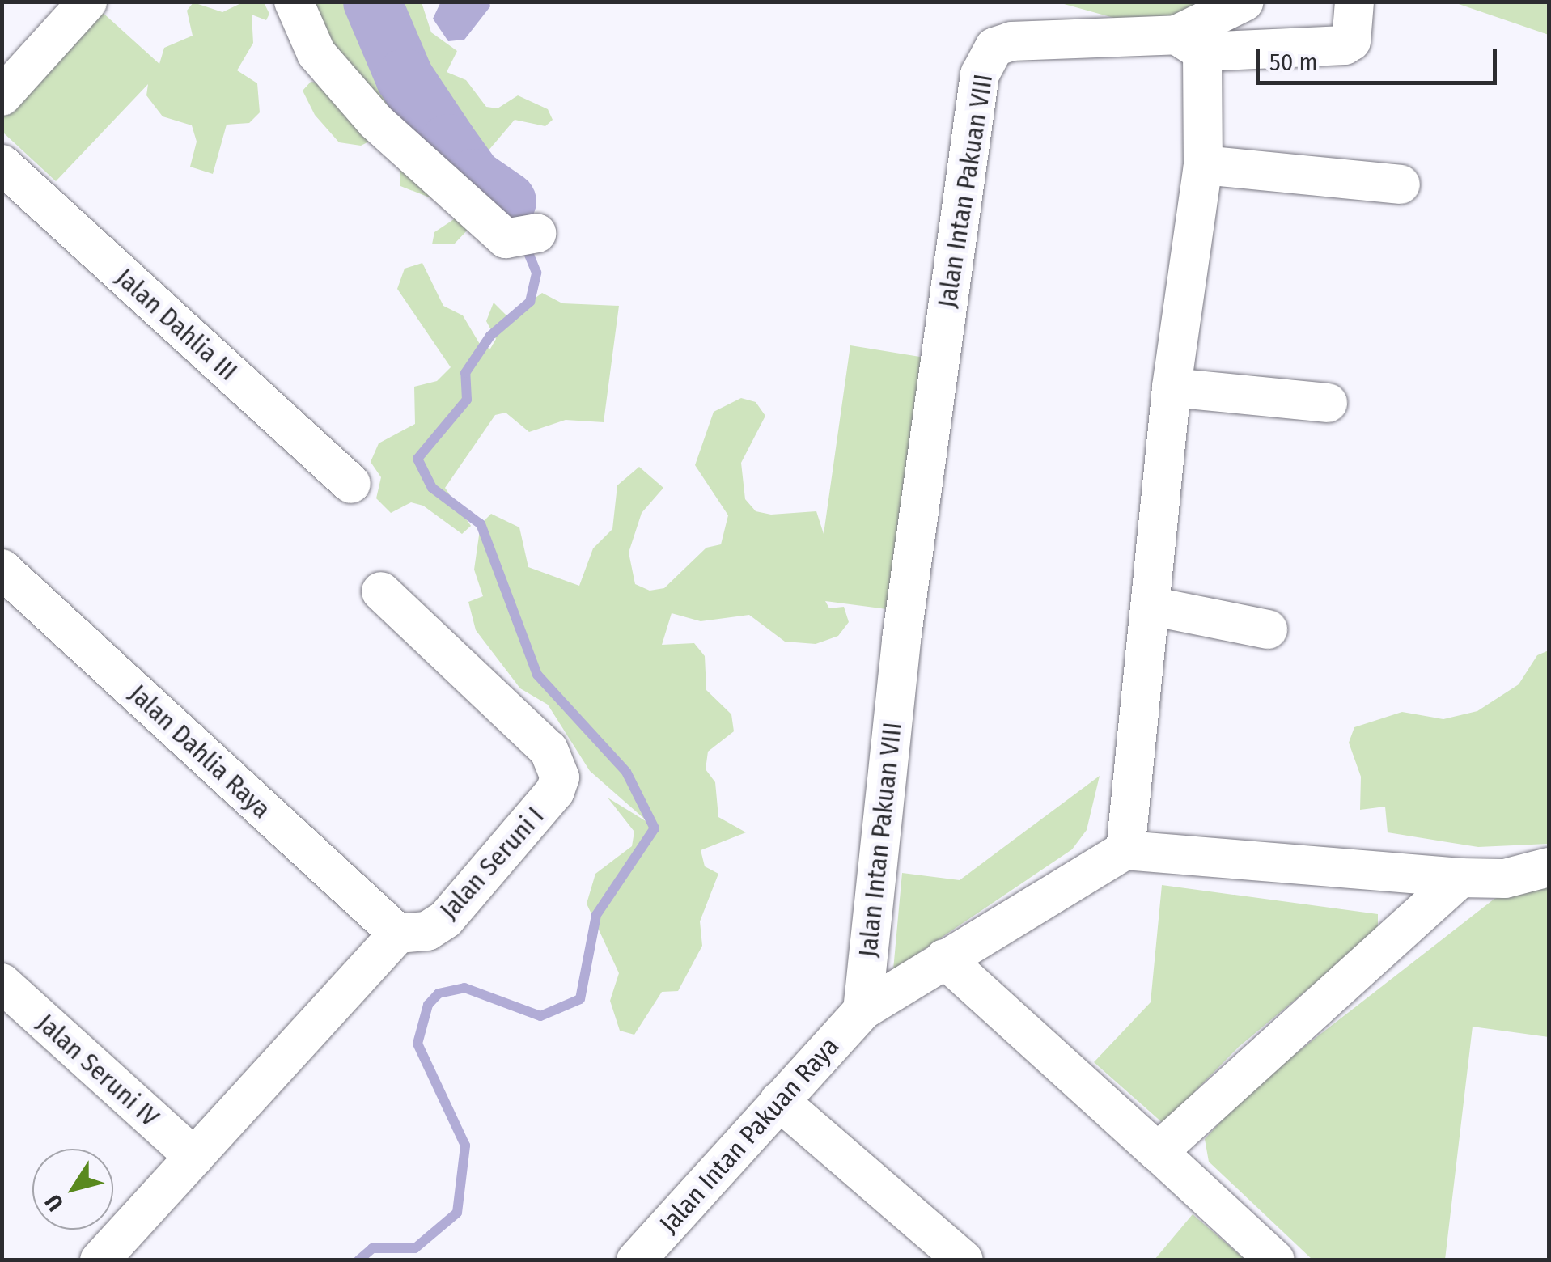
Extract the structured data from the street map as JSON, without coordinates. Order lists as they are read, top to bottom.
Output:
{
  "streets": {
    "street": [
      "Jalan Intan Pakuan VIII",
      "Jalan Dahlia III",
      "Jalan Dahlia Raya",
      "Jalan Seruni I",
      "Jalan Seruni IV",
      "Jalan Intan Pakuan Raya"
    ]
  },
  "crossings": [
    ["Jalan Intan Pakuan VIII", "Jalan Intan Pakuan Raya"],
    ["Jalan Dahlia Raya", "Jalan Seruni I"]
  ],
  "scale_bar": "50 m",
  "north": "bottom left"
}
